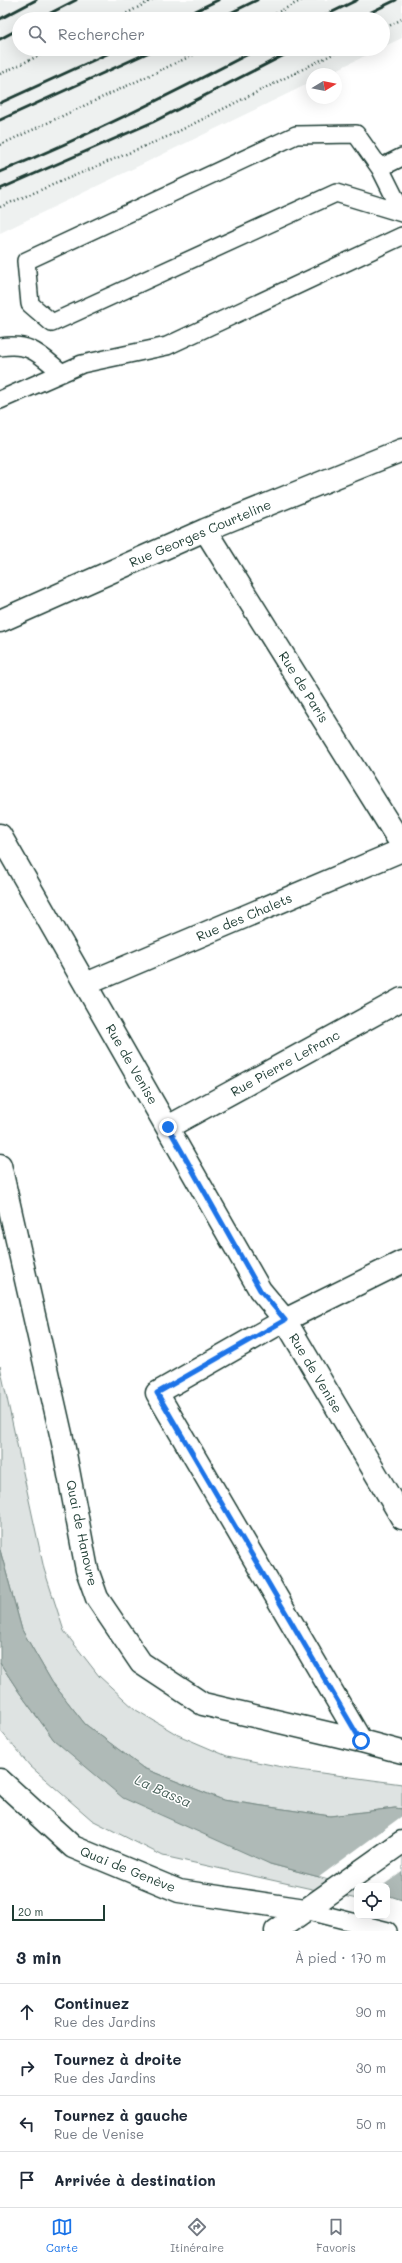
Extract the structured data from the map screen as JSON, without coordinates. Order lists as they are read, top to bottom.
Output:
{
  "streets": {
    "street": [
      "Rue Georges Courteline",
      "Rue de Paris",
      "Rue des Chalets",
      "Rue Pierre Lefranc",
      "Rue de Venise",
      "Quai de Hanovre",
      "Quai de Genève"
    ]
  },
  "crossings": [
    ["Rue Georges Courteline", "Rue de Paris"],
    ["Rue des Chalets", "Rue de Venise"],
    ["Rue Pierre Lefranc", "Rue de Venise"]
  ],
  "water": ["La Bassa"],
  "scale_bar": "20 m",
  "north": "right",
  "page": {
    "search": "Rechercher",
    "scale": "20 m",
    "heading": ["3 min", "À pied · 170 m"],
    "list": [
      ["Continuez", "Rue des Jardins", "90 m"],
      ["Tournez à droite", "Rue des Jardins", "30 m"],
      ["Tournez à gauche", "Rue de Venise", "50 m"],
      "Arrivée à destination"
    ],
    "nav": ["Carte", "Itinéraire", "Favoris"]
  }
}
